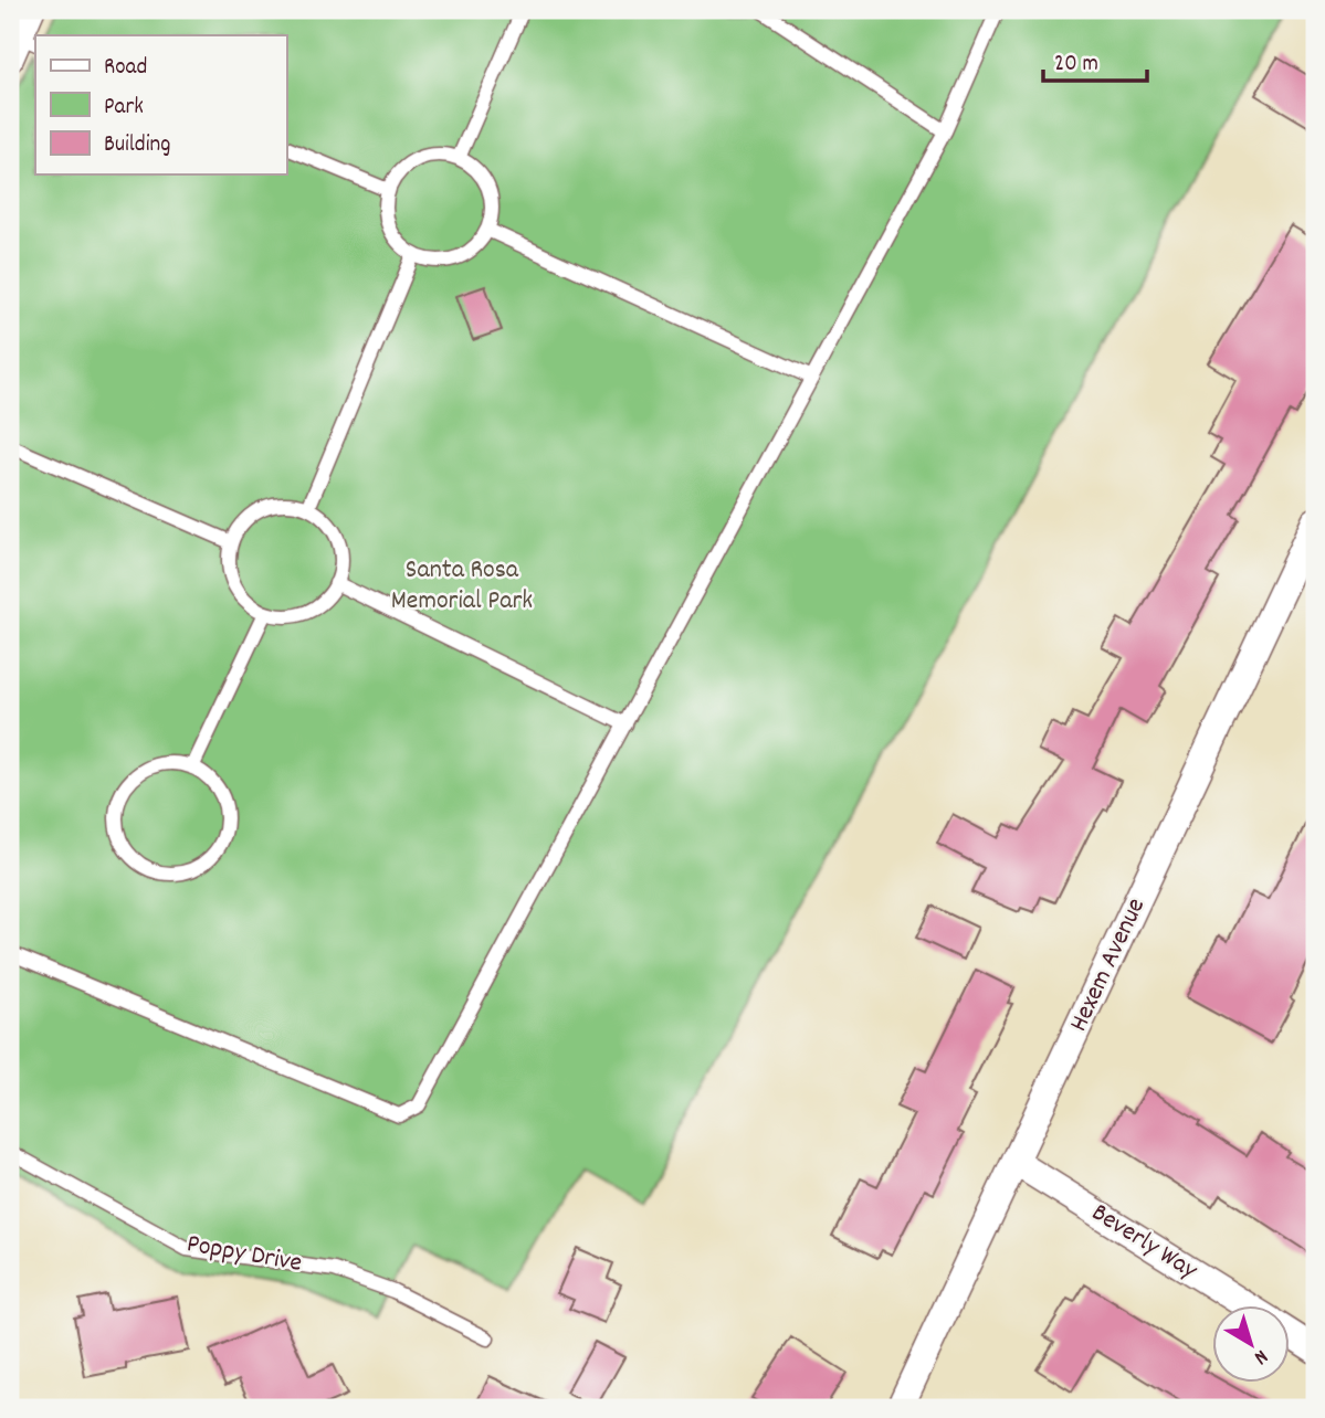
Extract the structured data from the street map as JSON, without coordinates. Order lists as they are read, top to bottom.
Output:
{
  "streets": {
    "street": ["Hexem Avenue", "Beverly Way"],
    "lane": ["Poppy Drive"]
  },
  "crossings": [
    ["Hexem Avenue", "Beverly Way"]
  ],
  "parks": ["Santa Rosa Memorial Park"],
  "legend": ["Road", "Park", "Building"],
  "scale_bar": "20 m",
  "north": "bottom right"
}
